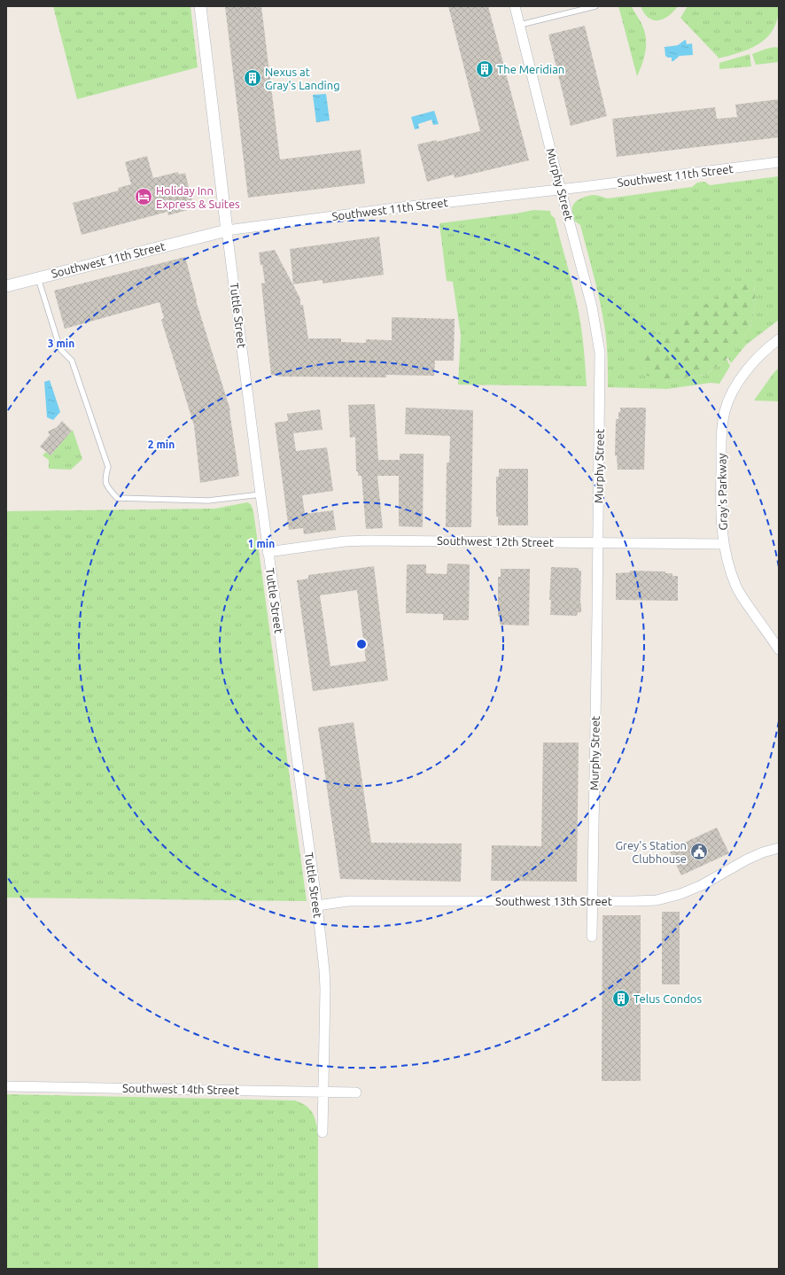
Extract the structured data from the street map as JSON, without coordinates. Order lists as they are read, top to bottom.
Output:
{
  "streets": {
    "street": [
      "Southwest 11th Street",
      "Murphy Street",
      "Tuttle Street",
      "Gray's Parkway",
      "Southwest 12th Street",
      "Southwest 13th Street",
      "Southwest 14th Street"
    ]
  },
  "crossings": [
    ["Southwest 11th Street", "Murphy Street"],
    ["Southwest 11th Street", "Tuttle Street"],
    ["Murphy Street", "Southwest 12th Street"],
    ["Murphy Street", "Southwest 13th Street"],
    ["Tuttle Street", "Southwest 12th Street"],
    ["Tuttle Street", "Southwest 13th Street"],
    ["Tuttle Street", "Southwest 14th Street"],
    ["Gray's Parkway", "Southwest 12th Street"]
  ],
  "places": {
    "building": ["The Meridian", "Nexus at Gray's Landing", "Telus Condos"],
    "hotel": ["Holiday Inn Express & Suites"],
    "public building": ["Grey's Station Clubhouse"]
  },
  "rings": ["3 min", "2 min", "1 min"]
}
